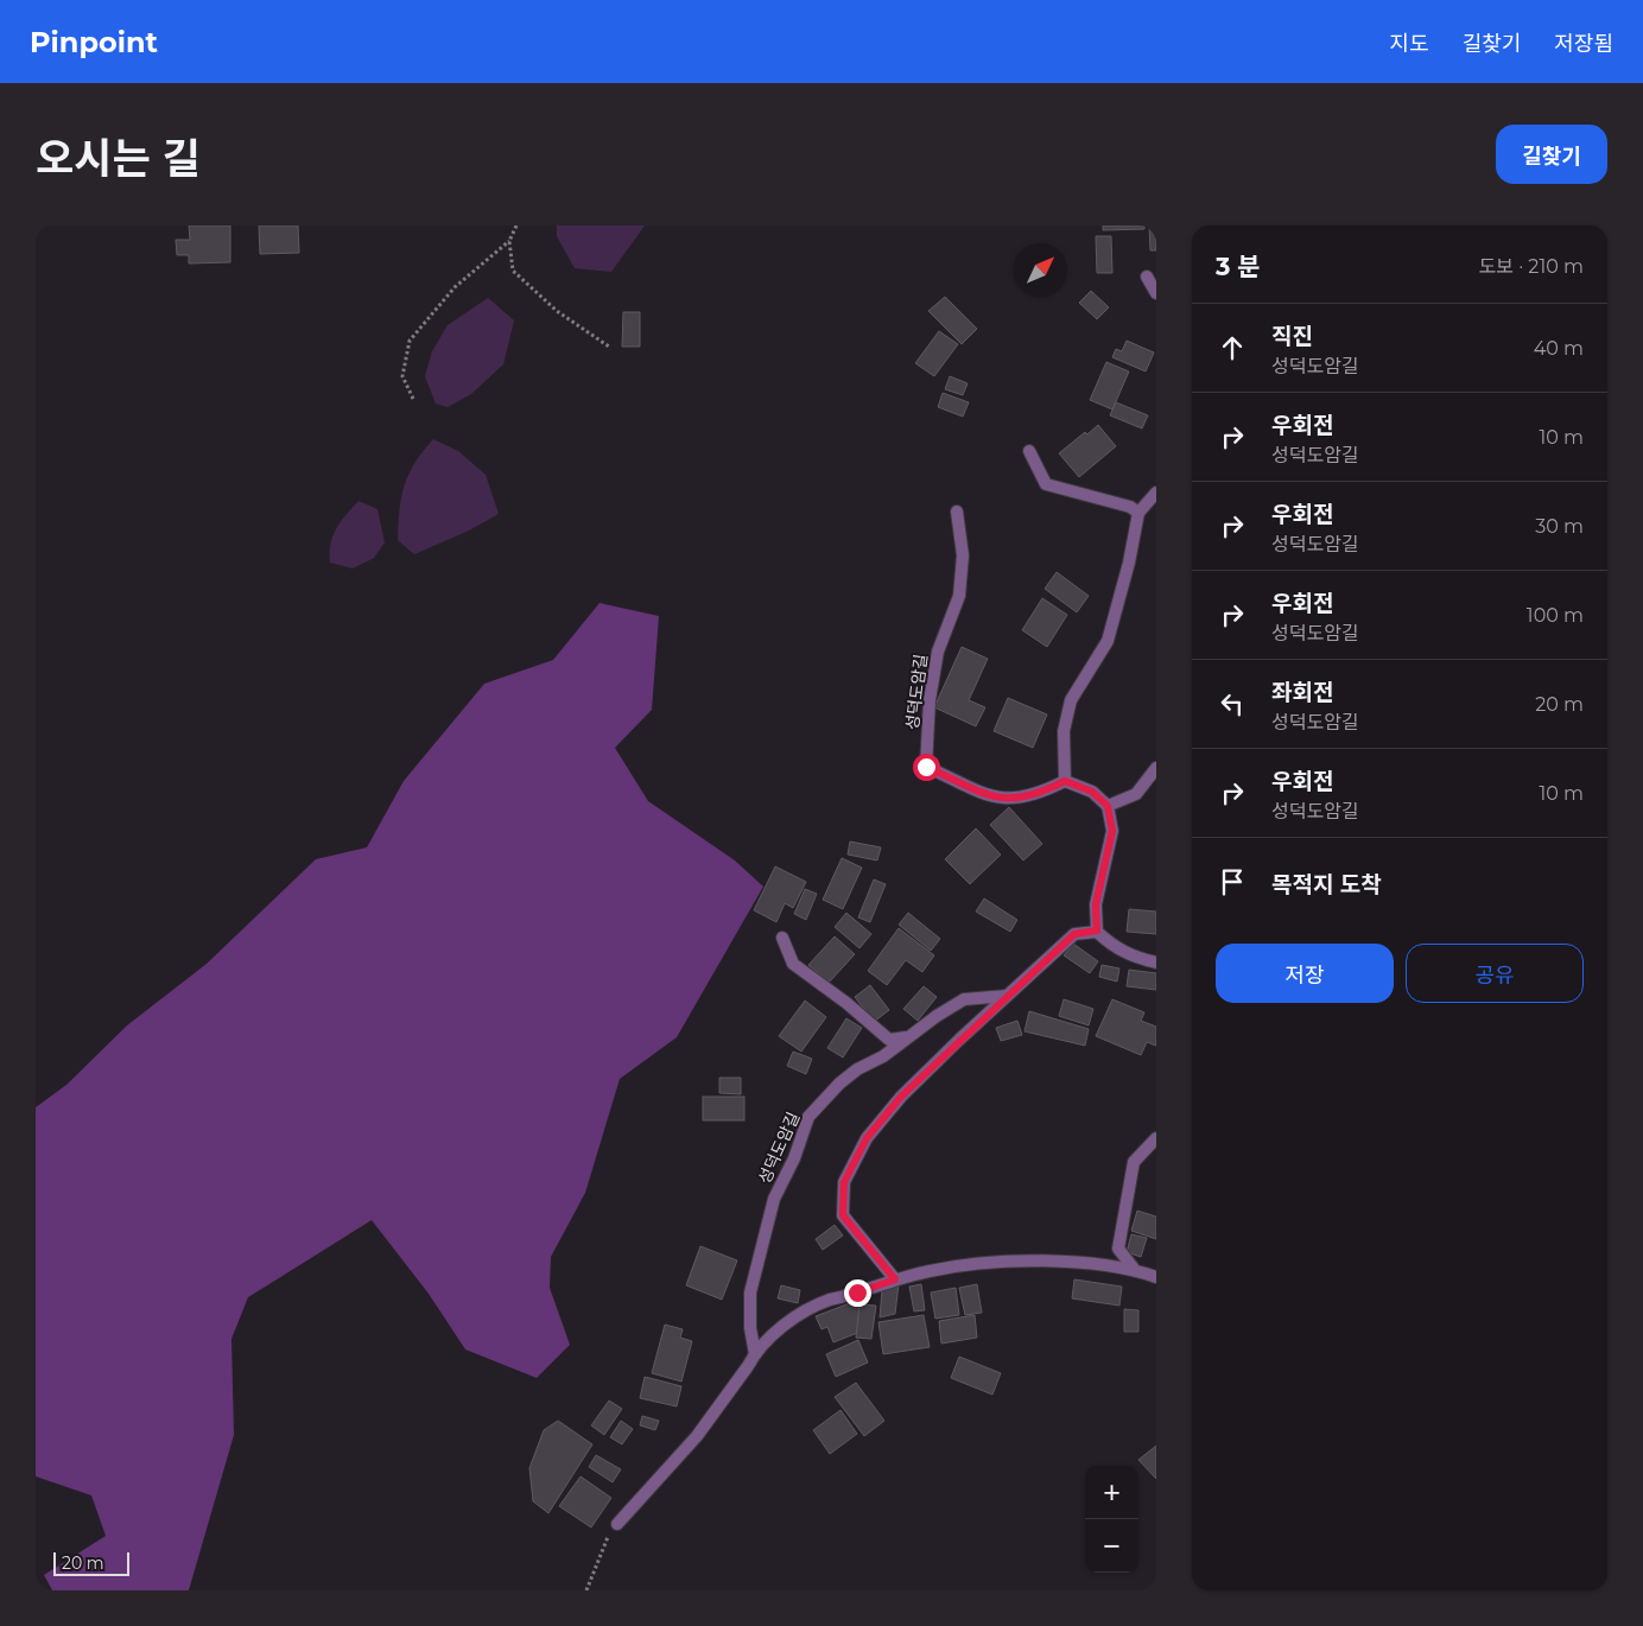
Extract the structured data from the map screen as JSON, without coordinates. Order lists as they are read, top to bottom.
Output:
{
  "streets": {
    "street": ["성덕도암길"]
  },
  "scale_bar": "20 m",
  "north": "top right",
  "page": {
    "header": "Pinpoint",
    "nav": ["지도", "길찾기", "저장됨"],
    "title": "오시는 길",
    "buttons": [
      "길찾기",
      ["저장", "공유"]
    ],
    "heading": ["3 분", "도보 · 210 m"],
    "list": [
      ["직진", "성덕도암길", "40 m"],
      ["우회전", "성덕도암길", "10 m"],
      ["우회전", "성덕도암길", "30 m"],
      ["우회전", "성덕도암길", "100 m"],
      ["좌회전", "성덕도암길", "20 m"],
      ["우회전", "성덕도암길", "10 m"],
      "목적지 도착"
    ],
    "map_buttons": ["+", "−"],
    "scale": "20 m"
  }
}
